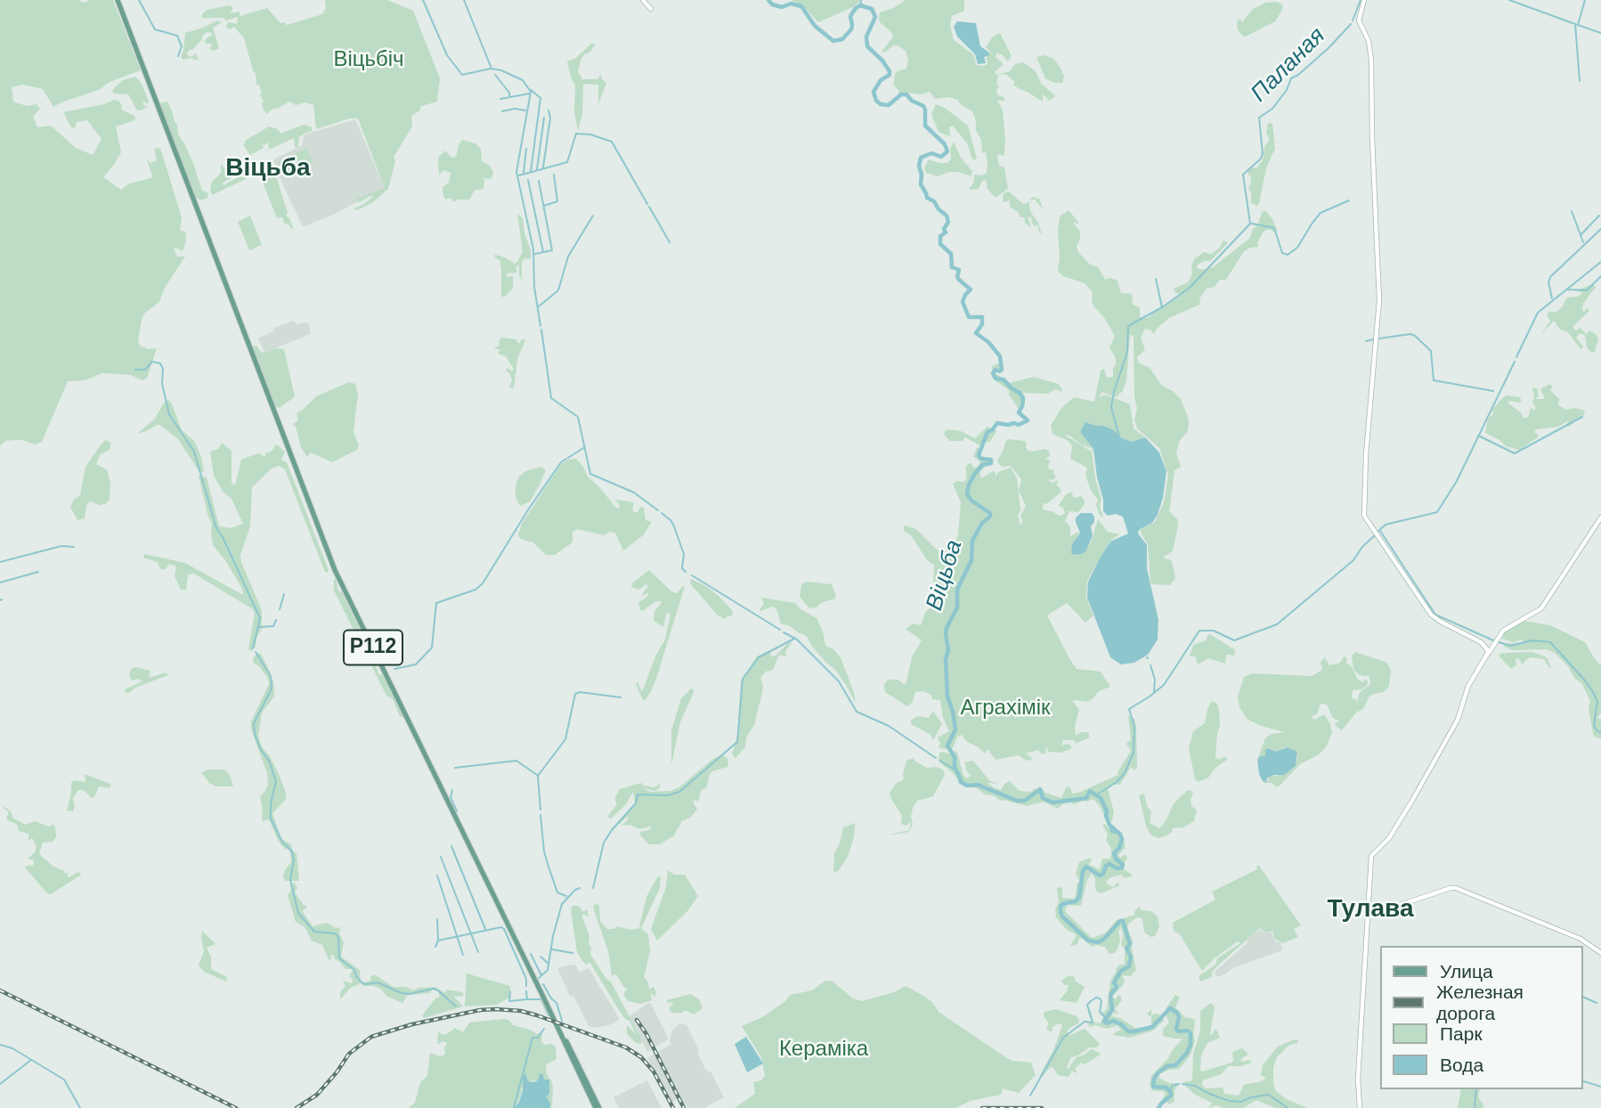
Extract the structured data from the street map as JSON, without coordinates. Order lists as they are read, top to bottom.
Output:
{
  "streets": {
    "main road": ["Р112"]
  },
  "districts": ["Віцьба", "Тулава"],
  "water": ["Паланая", "Віцьба"],
  "parks": ["Віцьбіч", "Аграхімік", "Кераміка"],
  "legend": [
    "Улица",
    "Железная дорога",
    "Парк",
    "Вода"
  ]
}
